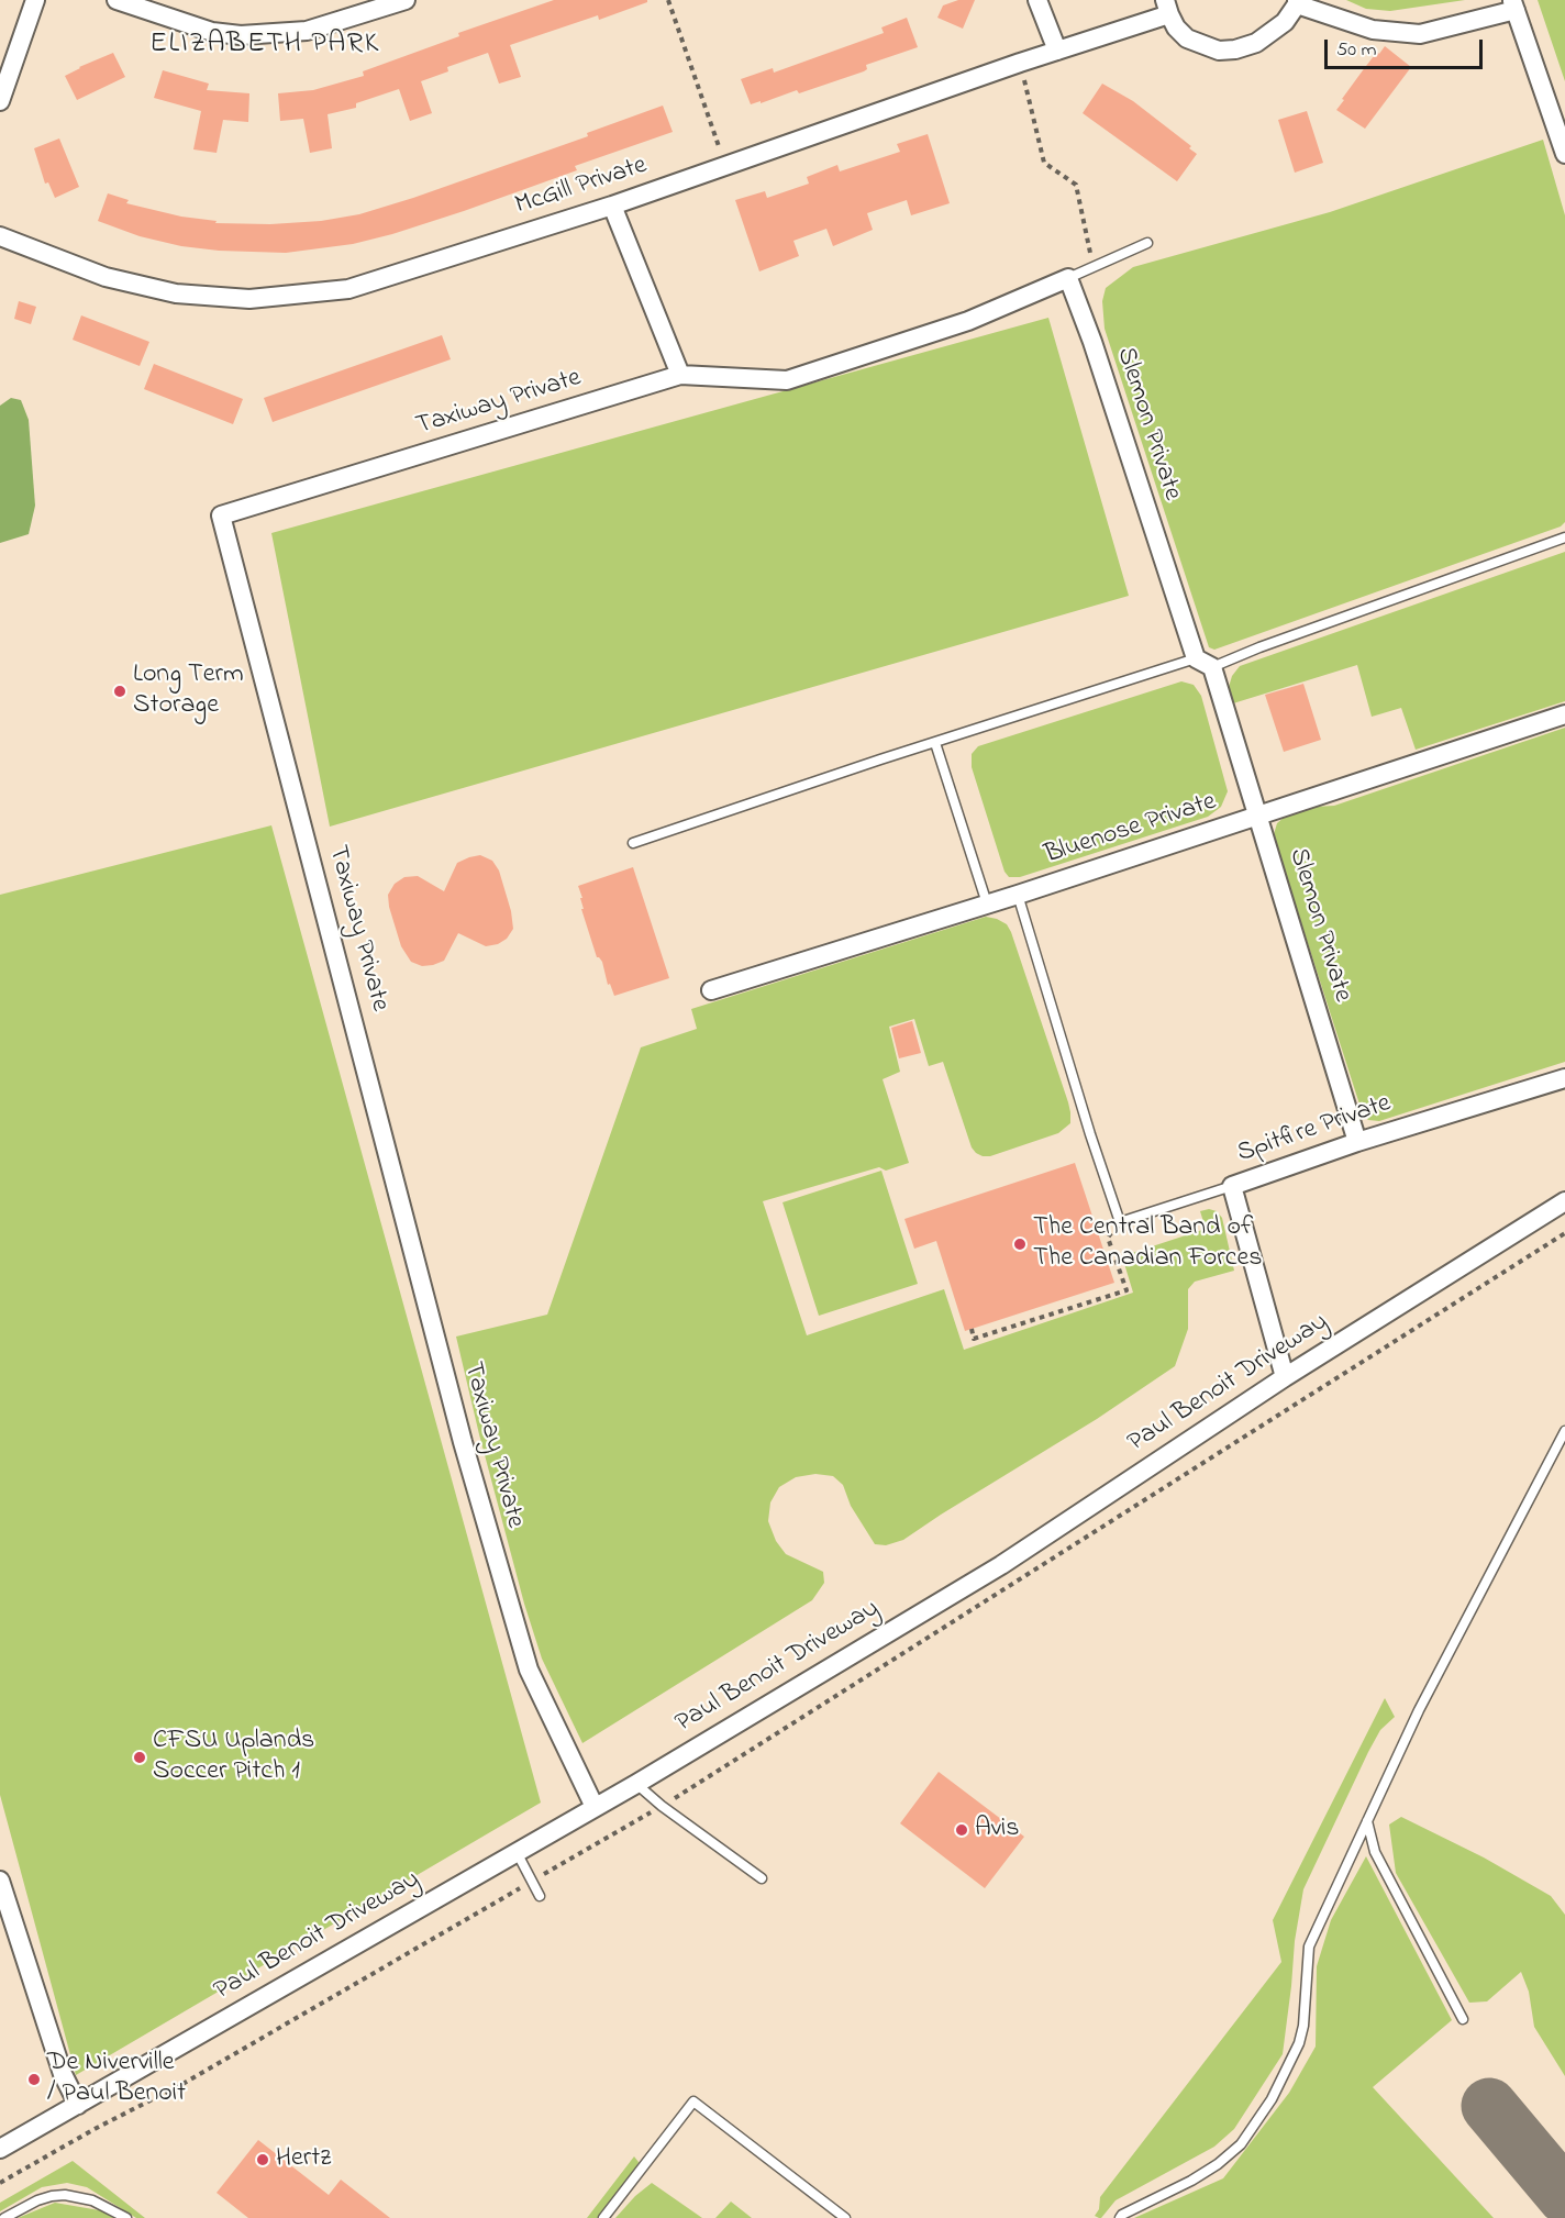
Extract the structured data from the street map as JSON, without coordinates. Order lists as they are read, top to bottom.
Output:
{
  "streets": {
    "street": [
      "McGill Private",
      "Taxiway Private",
      "Slemon Private",
      "Bluenose Private",
      "Spitfire Private",
      "Paul Benoit Driveway"
    ]
  },
  "crossings": [
    ["Taxiway Private", "Paul Benoit Driveway"],
    ["Slemon Private", "Bluenose Private"],
    ["Slemon Private", "Spitfire Private"],
    ["Spitfire Private", "Paul Benoit Driveway"]
  ],
  "districts": ["ELIZABETH PARK"],
  "places": [
    "Long Term Storage",
    "The Central Band of The Canadian Forces",
    "CFSU Uplands Soccer Pitch 1",
    "Avis",
    "De Niverville / Paul Benoit",
    "Hertz"
  ],
  "scale_bar": "50 m"
}
